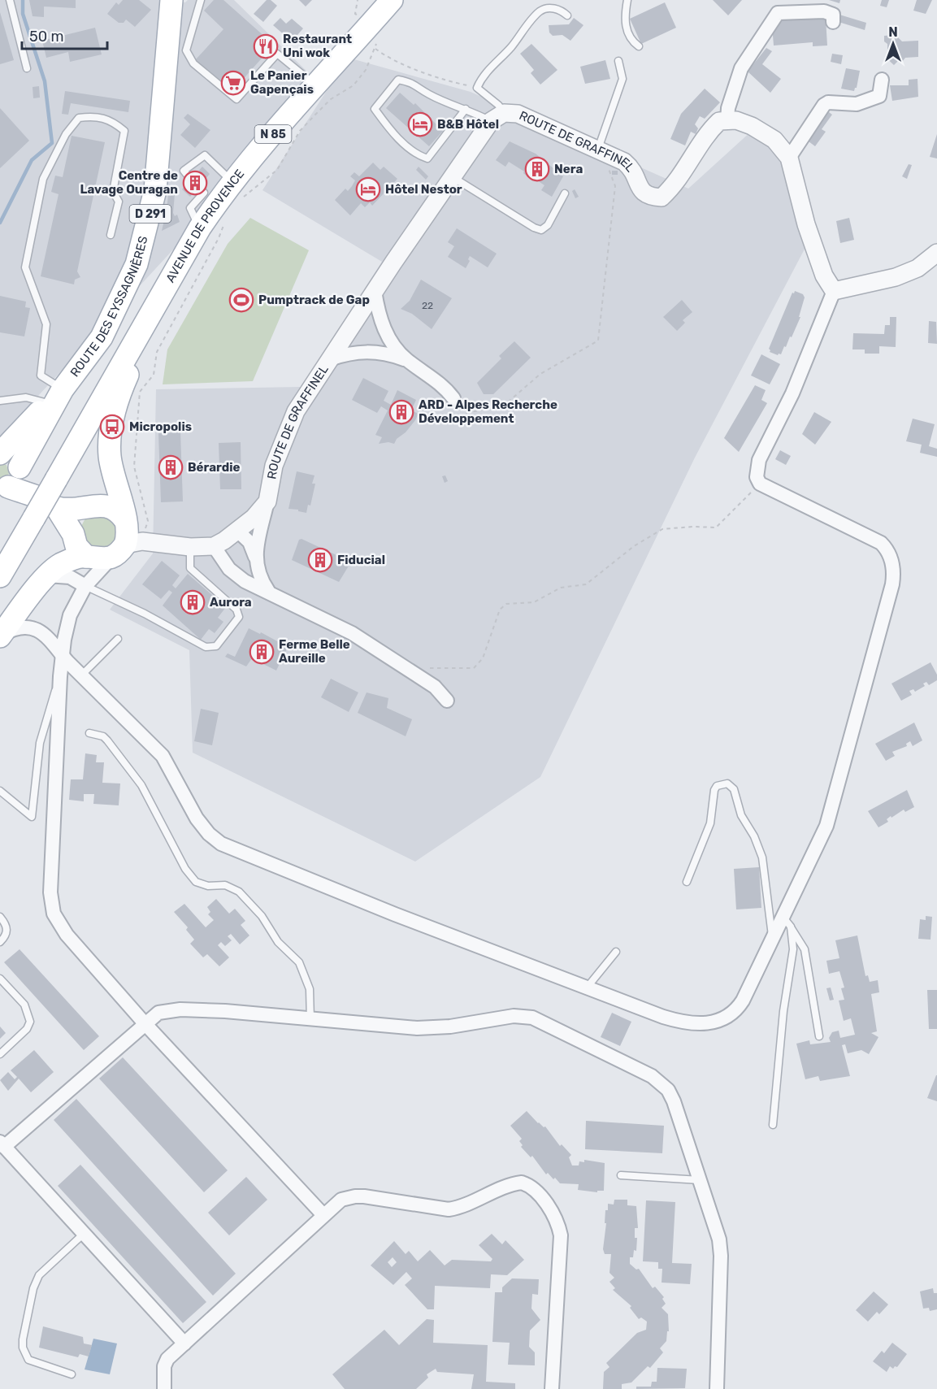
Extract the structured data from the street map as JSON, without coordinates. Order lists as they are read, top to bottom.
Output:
{
  "streets": {
    "main road": [
      "N 85",
      "D 291",
      "AVENUE DE PROVENCE",
      "ROUTE DES EYSSAGNIÈRES"
    ],
    "street": ["ROUTE DE GRAFFINEL"]
  },
  "crossings": [
    ["N 85", "AVENUE DE PROVENCE"]
  ],
  "places": {
    "restaurant": ["Restaurant Uni wok"],
    "supermarket": ["Le Panier Gapençais"],
    "hotel": ["B&B Hôtel", "Hôtel Nestor"],
    "building": [
      "Nera",
      "Centre de Lavage Ouragan",
      "ARD - Alpes Recherche Développement",
      "Bérardie",
      "Fiducial",
      "Aurora",
      "Ferme Belle Aureille"
    ],
    "sports": ["Pumptrack de Gap"],
    "bus stop": ["Micropolis"]
  },
  "house_numbers": ["22"],
  "scale_bar": "50 m",
  "north": "top"
}
